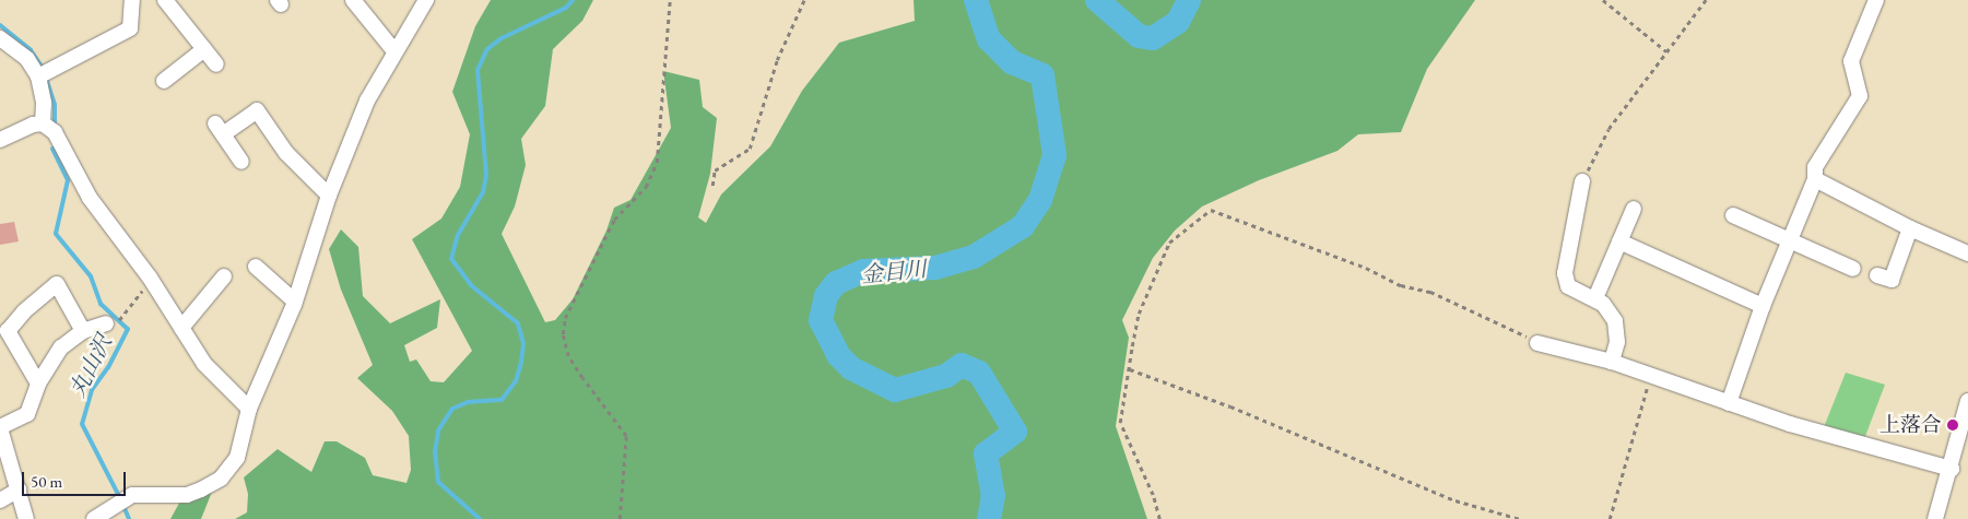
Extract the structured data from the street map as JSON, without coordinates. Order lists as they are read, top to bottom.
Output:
{
  "water": ["金目川", "丸山沢"],
  "places": ["上落合"],
  "scale_bar": "50 m"
}
